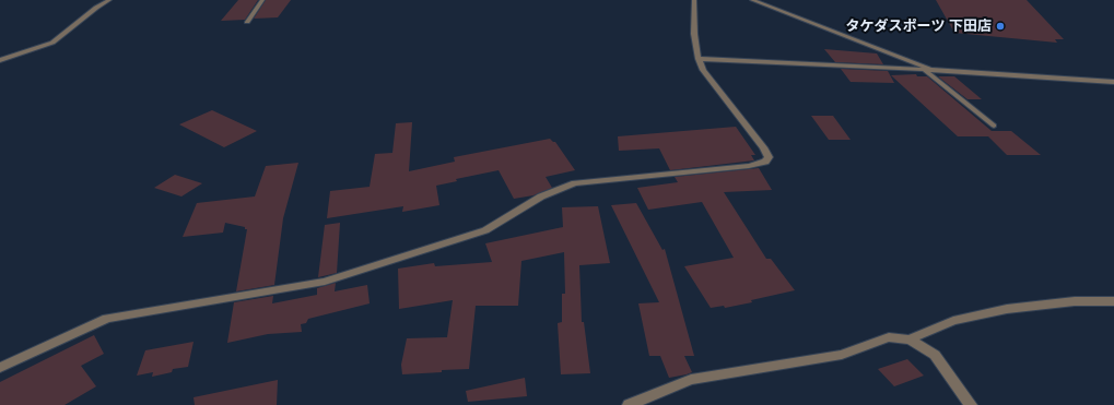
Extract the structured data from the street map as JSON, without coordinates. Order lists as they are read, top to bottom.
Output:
{
  "places": ["タケダスポーツ 下田店"]
}
